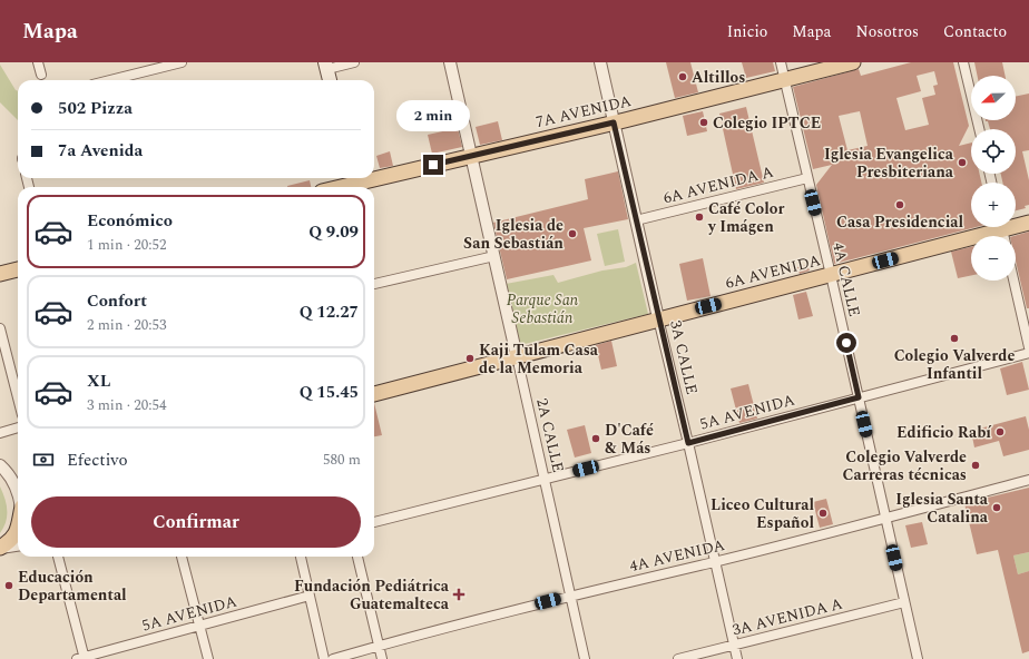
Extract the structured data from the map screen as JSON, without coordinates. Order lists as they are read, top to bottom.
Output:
{
  "streets": {
    "main road": ["7A AVENIDA", "6A AVENIDA"],
    "street": [
      "6A AVENIDA A",
      "4A CALLE",
      "3A CALLE",
      "5A AVENIDA",
      "2A CALLE",
      "4A AVENIDA",
      "3A AVENIDA A"
    ]
  },
  "crossings": [
    ["7A AVENIDA", "4A CALLE"],
    ["7A AVENIDA", "3A CALLE"],
    ["7A AVENIDA", "2A CALLE"],
    ["6A AVENIDA A", "4A CALLE"],
    ["6A AVENIDA A", "3A CALLE"],
    ["6A AVENIDA", "4A CALLE"],
    ["6A AVENIDA", "3A CALLE"],
    ["6A AVENIDA", "2A CALLE"],
    ["4A CALLE", "5A AVENIDA"],
    ["4A CALLE", "4A AVENIDA"],
    ["4A CALLE", "3A AVENIDA A"],
    ["3A CALLE", "5A AVENIDA"],
    ["3A CALLE", "4A AVENIDA"],
    ["3A CALLE", "3A AVENIDA A"],
    ["5A AVENIDA", "2A CALLE"],
    ["2A CALLE", "4A AVENIDA"]
  ],
  "parks": ["Parque San Sebastián"],
  "places": {
    "other": [
      "Altillos",
      "Colegio IPTCE",
      "Iglesia Evangelica Presbiteriana",
      "Casa Presidencial",
      "Café Color y Imágen",
      "Iglesia de San Sebastián",
      "Colegio Valverde Infantil",
      "Kaji Tulam Casa de la Memoria",
      "Edificio Rabí",
      "D'Café & Más",
      "Colegio Valverde Carreras técnicas",
      "Iglesia Santa Catalina",
      "Liceo Cultural Español",
      "Educación Departamental"
    ],
    "health": ["Fundación Pediátrica Guatemalteca"]
  },
  "north": "left",
  "page": {
    "header": "Mapa",
    "nav": [
      "Inicio",
      "Mapa",
      "Nosotros",
      "Contacto"
    ],
    "map_buttons": ["+", "−"],
    "banner": ["502 Pizza", "7a Avenida"],
    "bubble": "2 min",
    "list": [
      {
        "name": "Económico",
        "note": "1 min · 20:52",
        "value": "Q 9.09"
      },
      {
        "name": "Confort",
        "note": "2 min · 20:53",
        "value": "Q 12.27"
      },
      {
        "name": "XL",
        "note": "3 min · 20:54",
        "value": "Q 15.45"
      }
    ],
    "pay": ["Efectivo", "580 m"],
    "buttons": "Confirmar"
  }
}
